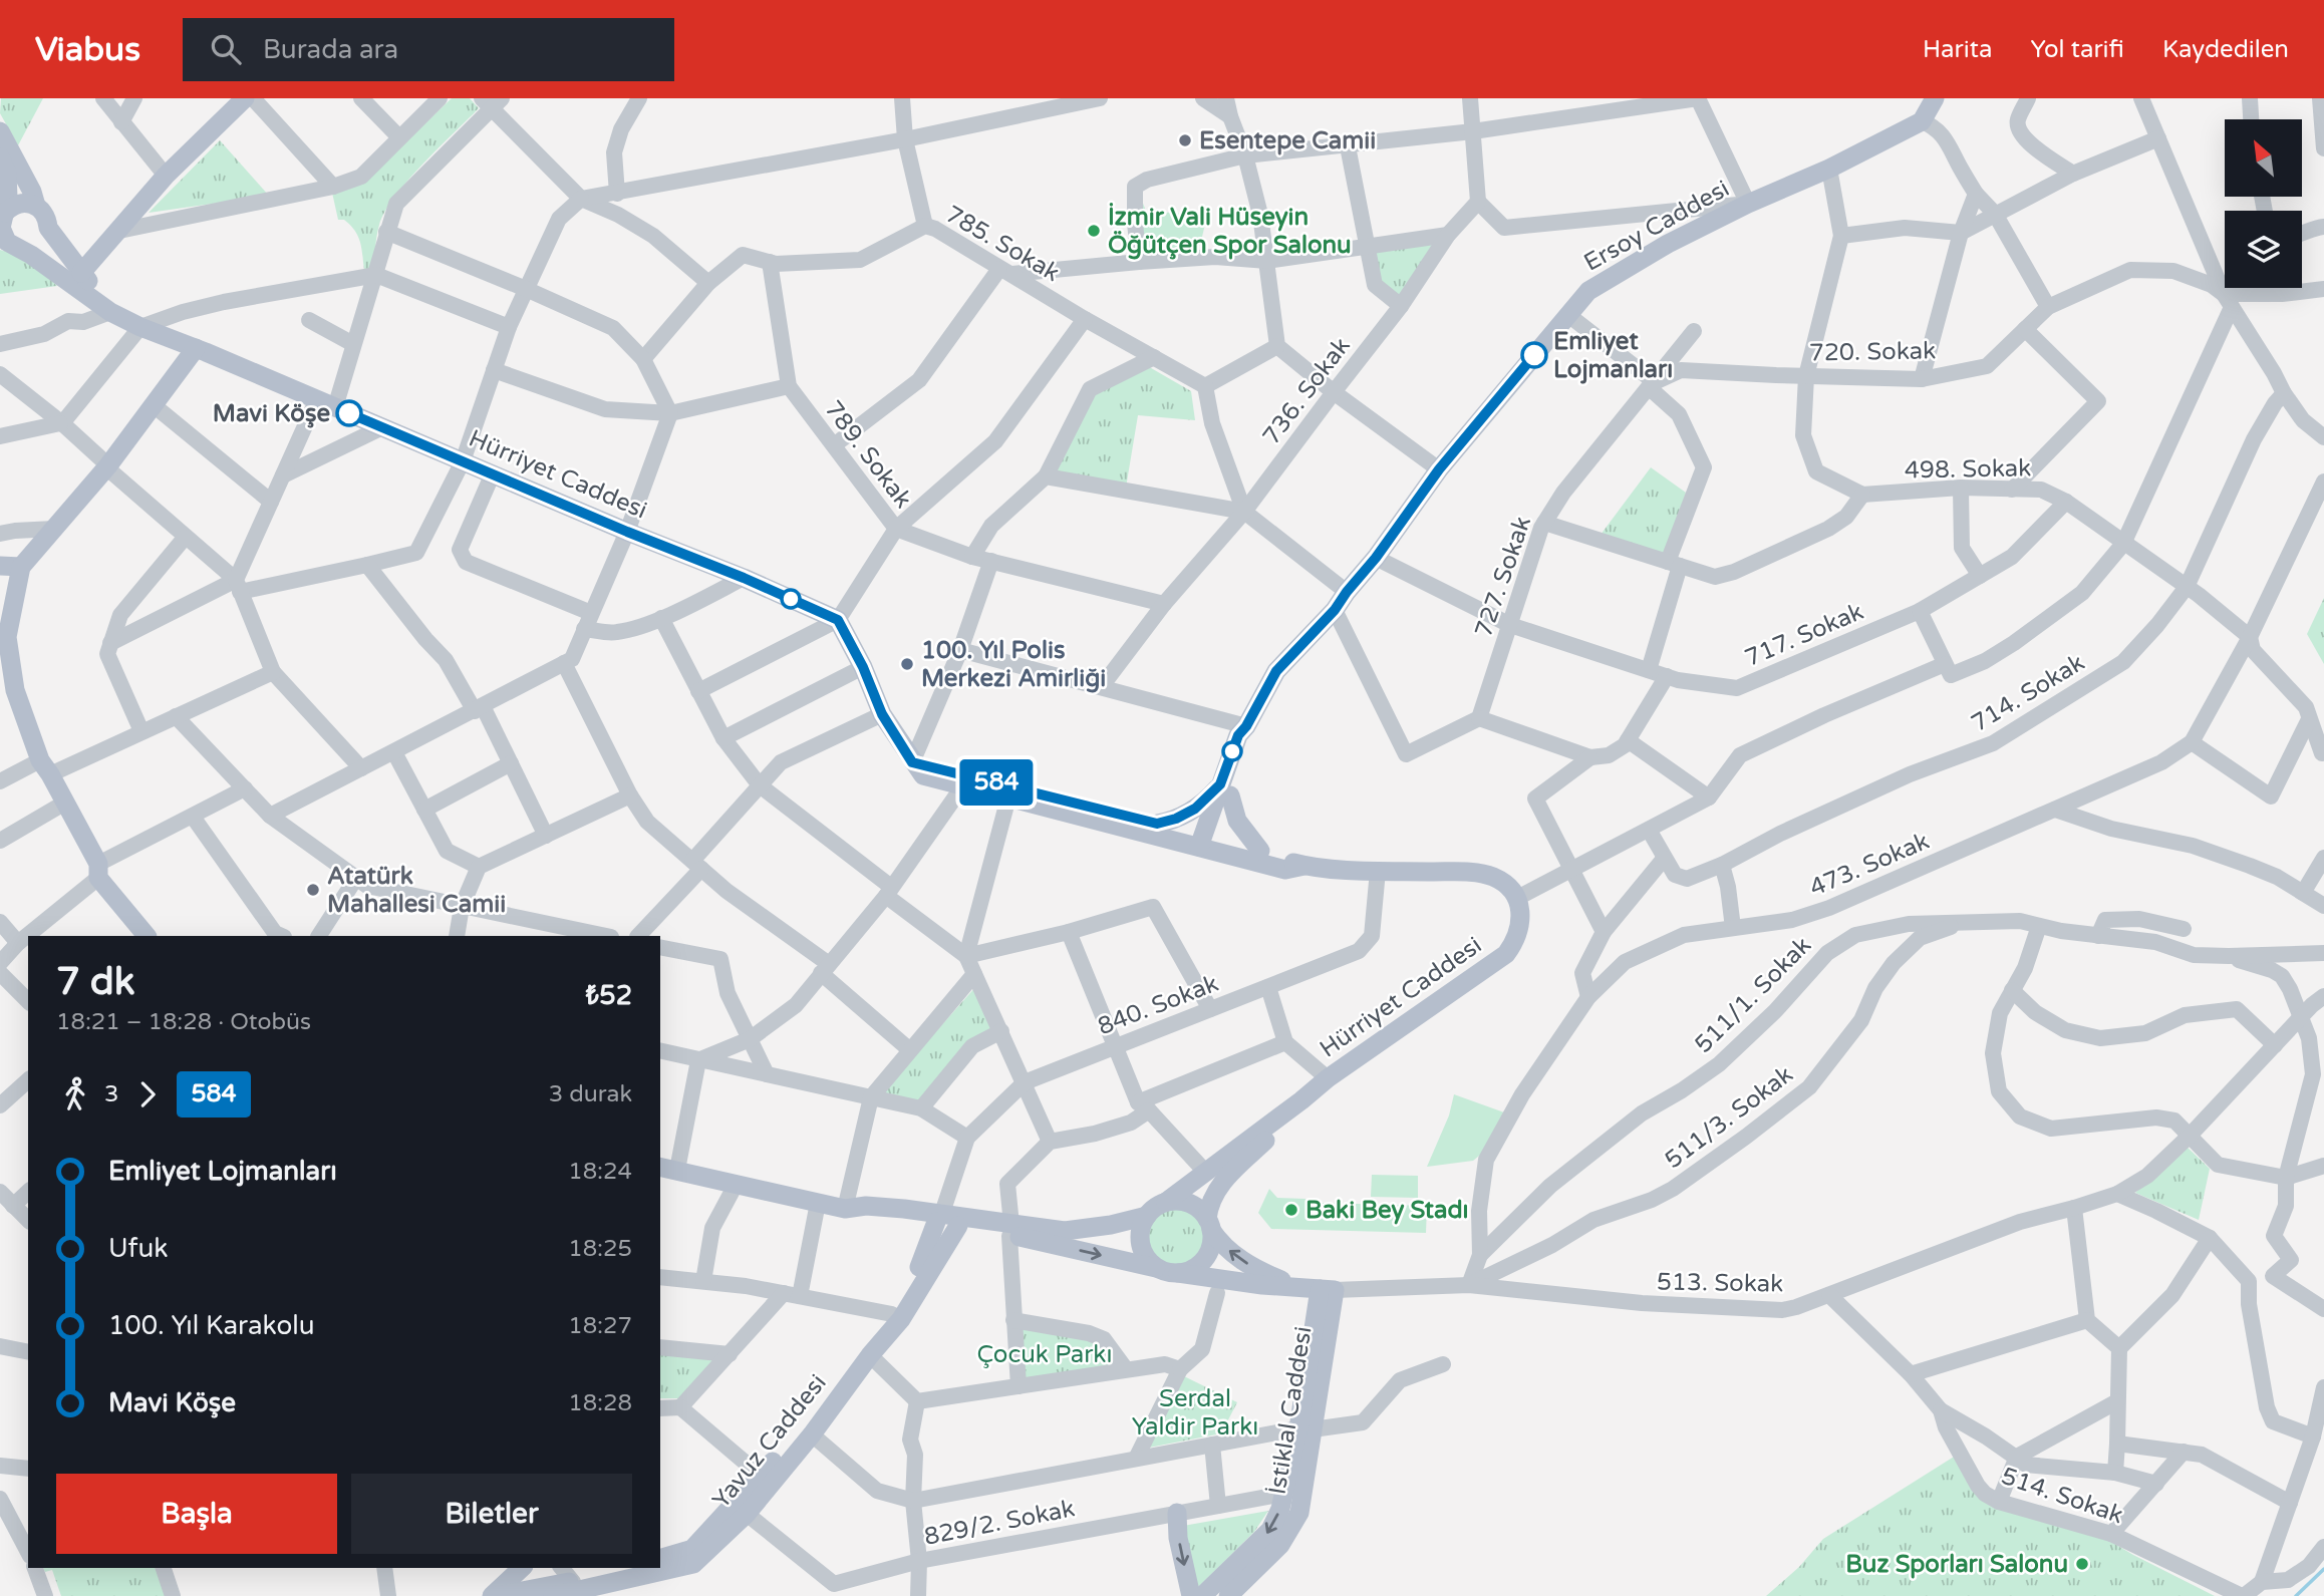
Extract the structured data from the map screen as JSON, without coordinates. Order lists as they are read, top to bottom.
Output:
{
  "streets": {
    "main road": [
      "Ersoy Caddesi",
      "Hürriyet Caddesi",
      "İstiklal Caddesi",
      "Yavuz Caddesi"
    ],
    "street": [
      "785. Sokak",
      "720. Sokak",
      "736. Sokak",
      "789. Sokak",
      "498. Sokak",
      "727. Sokak",
      "717. Sokak",
      "714. Sokak",
      "473. Sokak",
      "511/1. Sokak",
      "840. Sokak",
      "511/3. Sokak",
      "513. Sokak",
      "514. Sokak",
      "829/2. Sokak"
    ]
  },
  "crossings": [
    ["Ersoy Caddesi", "717. Sokak"],
    ["785. Sokak", "789. Sokak"],
    ["720. Sokak", "727. Sokak"],
    ["736. Sokak", "789. Sokak"],
    ["498. Sokak", "717. Sokak"],
    ["498. Sokak", "714. Sokak"],
    ["498. Sokak", "473. Sokak"],
    ["727. Sokak", "717. Sokak"],
    ["473. Sokak", "511/1. Sokak"],
    ["473. Sokak", "511/3. Sokak"],
    ["473. Sokak", "513. Sokak"],
    ["511/1. Sokak", "511/3. Sokak"],
    ["840. Sokak", "Yavuz Caddesi"],
    ["511/3. Sokak", "513. Sokak"],
    ["513. Sokak", "İstiklal Caddesi"],
    ["513. Sokak", "514. Sokak"],
    ["İstiklal Caddesi", "829/2. Sokak"],
    ["Yavuz Caddesi", "829/2. Sokak"]
  ],
  "parks": ["Çocuk Parkı", "Serdal Yaldir Parkı"],
  "places": [
    "Esentepe Camii",
    "İzmir Vali Hüseyin Öğütçen Spor Salonu",
    "Emliyet Lojmanları",
    "Mavi Köşe",
    "100. Yıl Polis Merkezi Amirliği",
    "Atatürk Mahallesi Camii",
    "Baki Bey Stadı",
    "Buz Sporları Salonu"
  ],
  "lines": ["bus line 584"],
  "north": "top left",
  "page": {
    "header": "Viabus",
    "search": "Burada ara",
    "nav": ["Harita", "Yol tarifi", "Kaydedilen"],
    "on_map": "584",
    "heading": ["7 dk", "18:21 – 18:28 · Otobüs", "₺52"],
    "legs": ["3", "584", "3 durak"],
    "list": [
      {
        "name": "Emliyet Lojmanları",
        "value": "18:24"
      },
      {
        "name": "Ufuk",
        "value": "18:25"
      },
      {
        "name": "100. Yıl Karakolu",
        "value": "18:27"
      },
      {
        "name": "Mavi Köşe",
        "value": "18:28"
      }
    ],
    "buttons": ["Başla", "Biletler"]
  }
}
